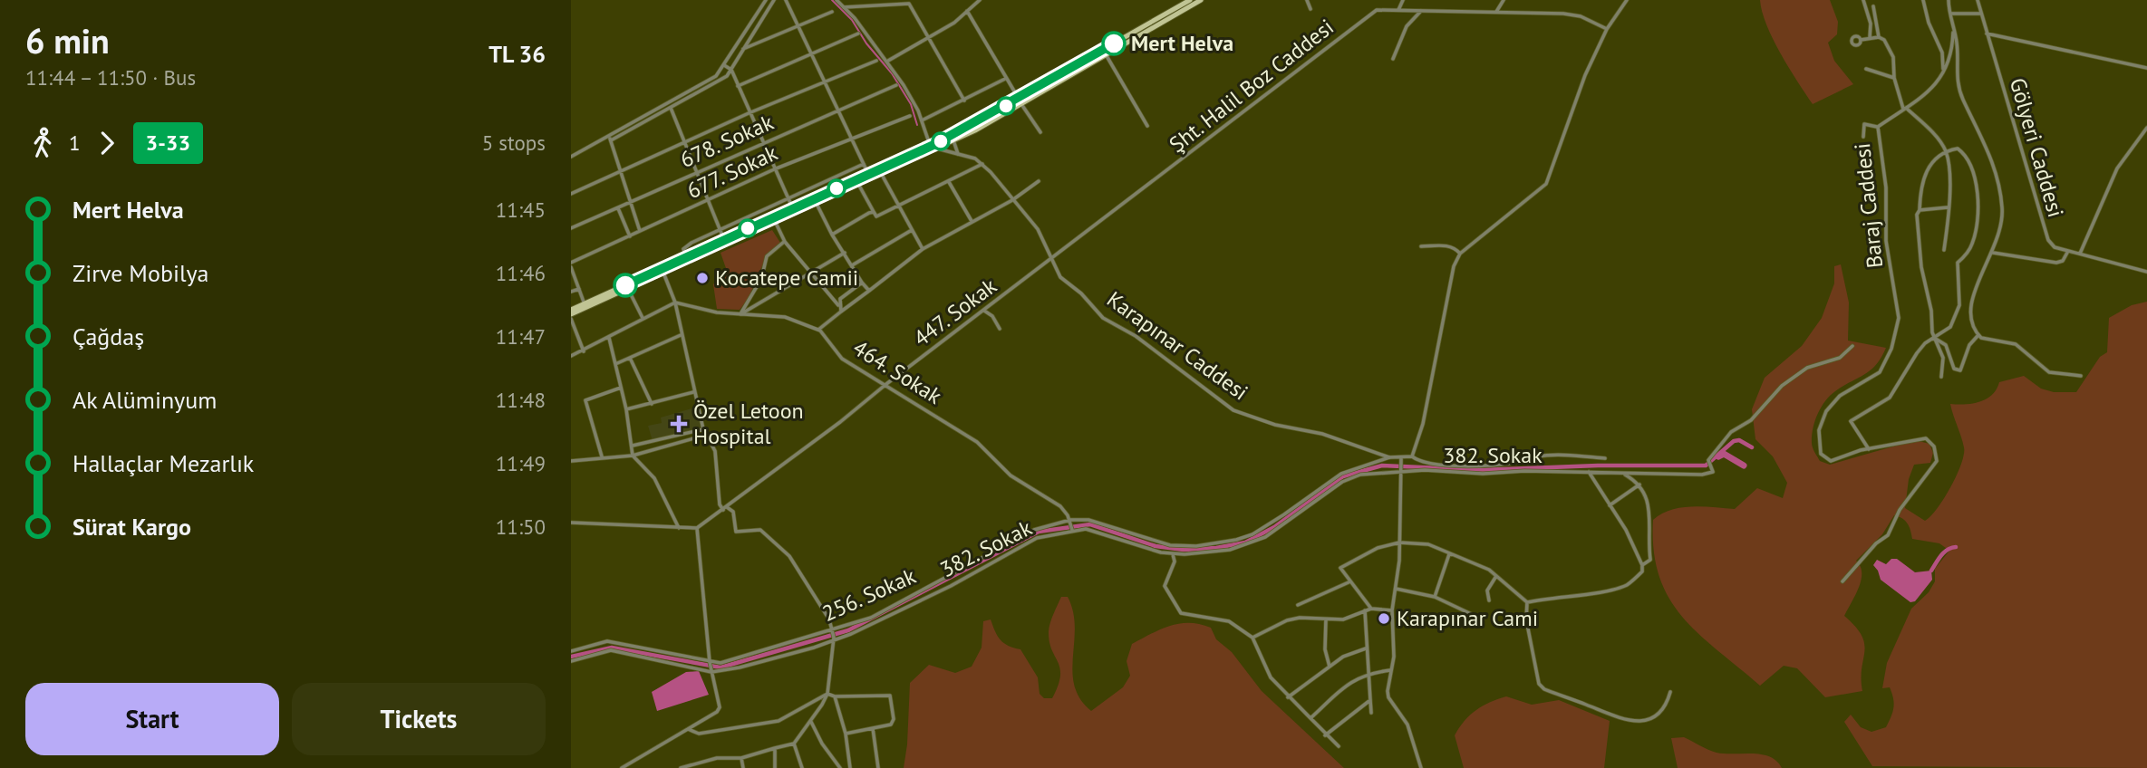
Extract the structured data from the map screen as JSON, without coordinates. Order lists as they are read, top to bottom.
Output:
{
  "streets": {
    "street": [
      "Şht. Halil Boz Caddesi",
      "678. Sokak",
      "Gölyeri Caddesi",
      "677. Sokak",
      "Baraj Caddesi",
      "447. Sokak",
      "Karapınar Caddesi",
      "464. Sokak",
      "382. Sokak",
      "256. Sokak"
    ]
  },
  "crossings": [
    ["Şht. Halil Boz Caddesi", "447. Sokak"],
    ["Şht. Halil Boz Caddesi", "Karapınar Caddesi"],
    ["447. Sokak", "Karapınar Caddesi"],
    ["447. Sokak", "464. Sokak"],
    ["Karapınar Caddesi", "256. Sokak"],
    ["464. Sokak", "382. Sokak"],
    ["464. Sokak", "256. Sokak"],
    ["382. Sokak", "256. Sokak"]
  ],
  "places": {
    "other": ["Mert Helva", "Kocatepe Camii", "Karapınar Cami"],
    "health": ["Özel Letoon Hospital"]
  },
  "lines": ["bus line 3-33"],
  "page": {
    "heading": ["6 min", "11:44 – 11:50 · Bus", "TL 36"],
    "legs": ["1", "3-33", "5 stops"],
    "list": [
      {
        "name": "Mert Helva",
        "value": "11:45"
      },
      {
        "name": "Zirve Mobilya",
        "value": "11:46"
      },
      {
        "name": "Çağdaş",
        "value": "11:47"
      },
      {
        "name": "Ak Alüminyum",
        "value": "11:48"
      },
      {
        "name": "Hallaçlar Mezarlık",
        "value": "11:49"
      },
      {
        "name": "Sürat Kargo",
        "value": "11:50"
      }
    ],
    "buttons": ["Start", "Tickets"]
  }
}
